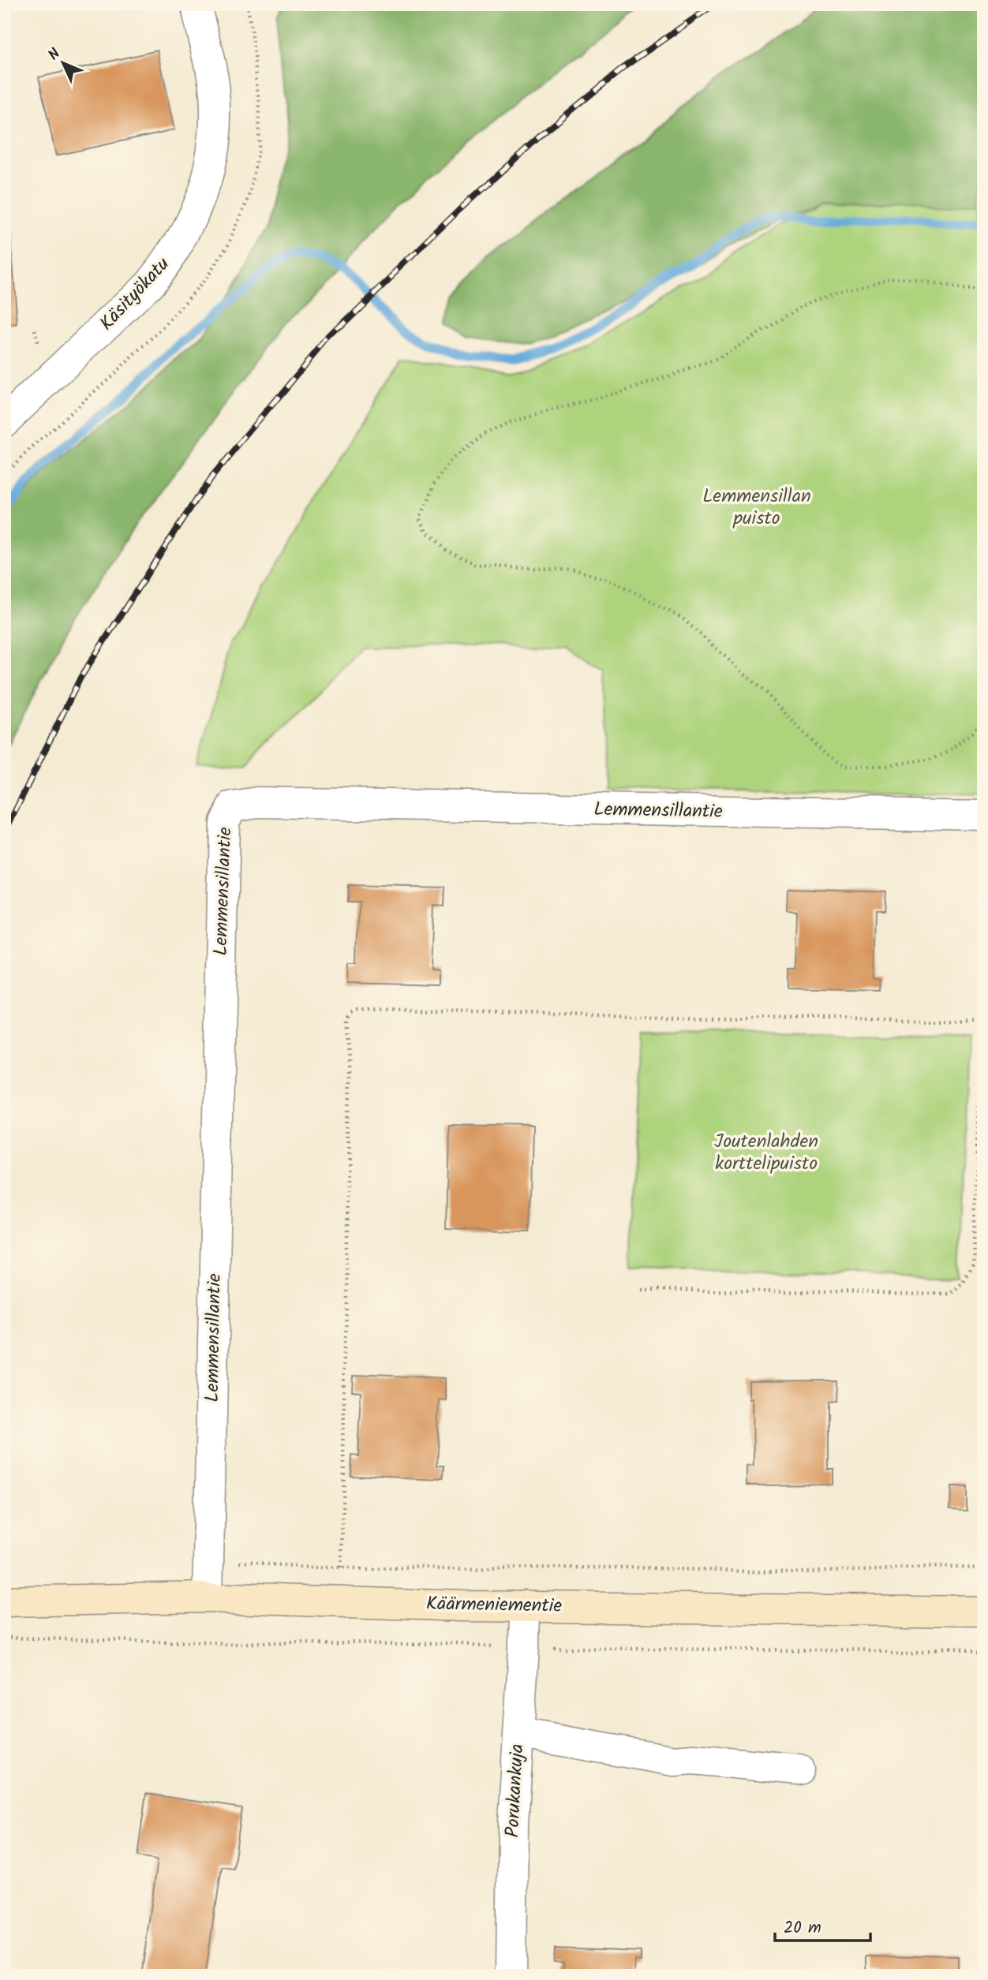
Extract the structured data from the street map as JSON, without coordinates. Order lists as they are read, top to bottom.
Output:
{
  "streets": {
    "street": [
      "Käsityökatu",
      "Lemmensillantie",
      "Käärmeniementie",
      "Porukankuja"
    ]
  },
  "crossings": [
    ["Lemmensillantie", "Käärmeniementie"],
    ["Käärmeniementie", "Porukankuja"]
  ],
  "parks": ["Lemmensillan puisto", "Joutenlahden korttelipuisto"],
  "scale_bar": "20 m",
  "north": "top left"
}
